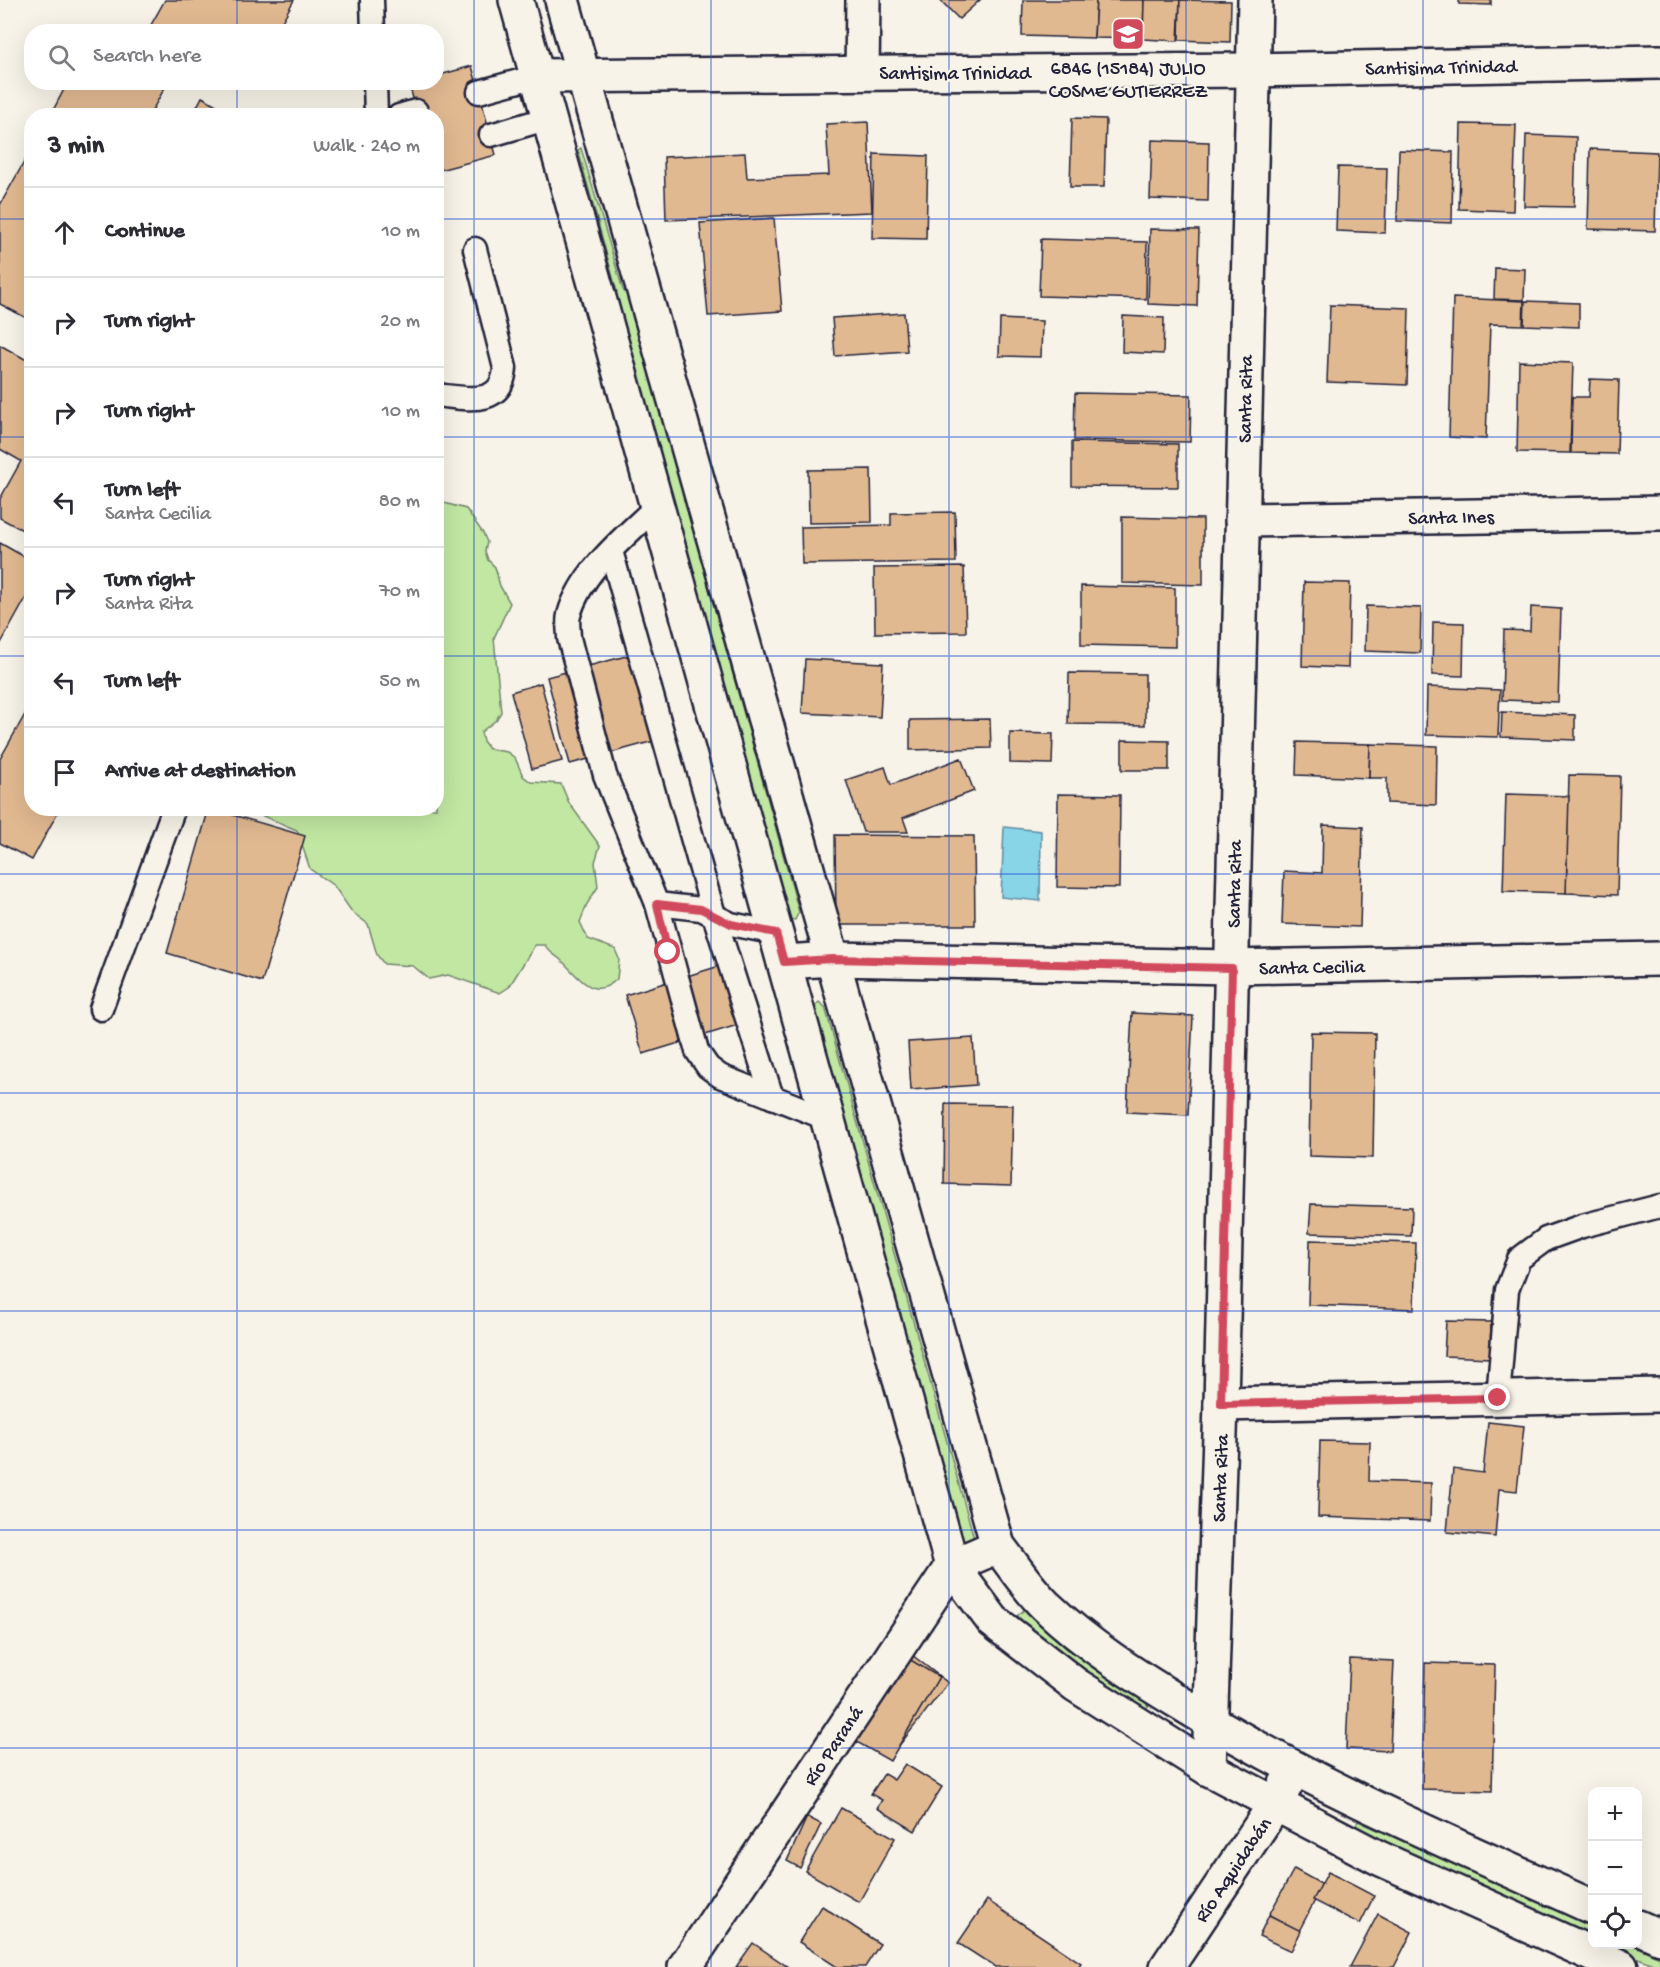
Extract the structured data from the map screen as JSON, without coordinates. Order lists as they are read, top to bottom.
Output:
{
  "streets": {
    "street": [
      "Santisima Trinidad",
      "Santa Rita",
      "Santa Ines",
      "Santa Cecilia",
      "Río Paraná",
      "Río Aquidabán"
    ]
  },
  "crossings": [
    ["Santisima Trinidad", "Santa Rita"],
    ["Santa Rita", "Santa Ines"],
    ["Santa Rita", "Santa Cecilia"]
  ],
  "places": {
    "school or university": ["6846 (15184) JULIO COSME GUTIERREZ"]
  },
  "page": {
    "search": "Search here",
    "heading": ["3 min", "Walk · 240 m"],
    "list": [
      ["Continue", "10 m"],
      ["Turn right", "20 m"],
      ["Turn right", "10 m"],
      ["Turn left", "Santa Cecilia", "80 m"],
      ["Turn right", "Santa Rita", "70 m"],
      ["Turn left", "50 m"],
      "Arrive at destination"
    ],
    "map_buttons": ["+", "−"]
  }
}
